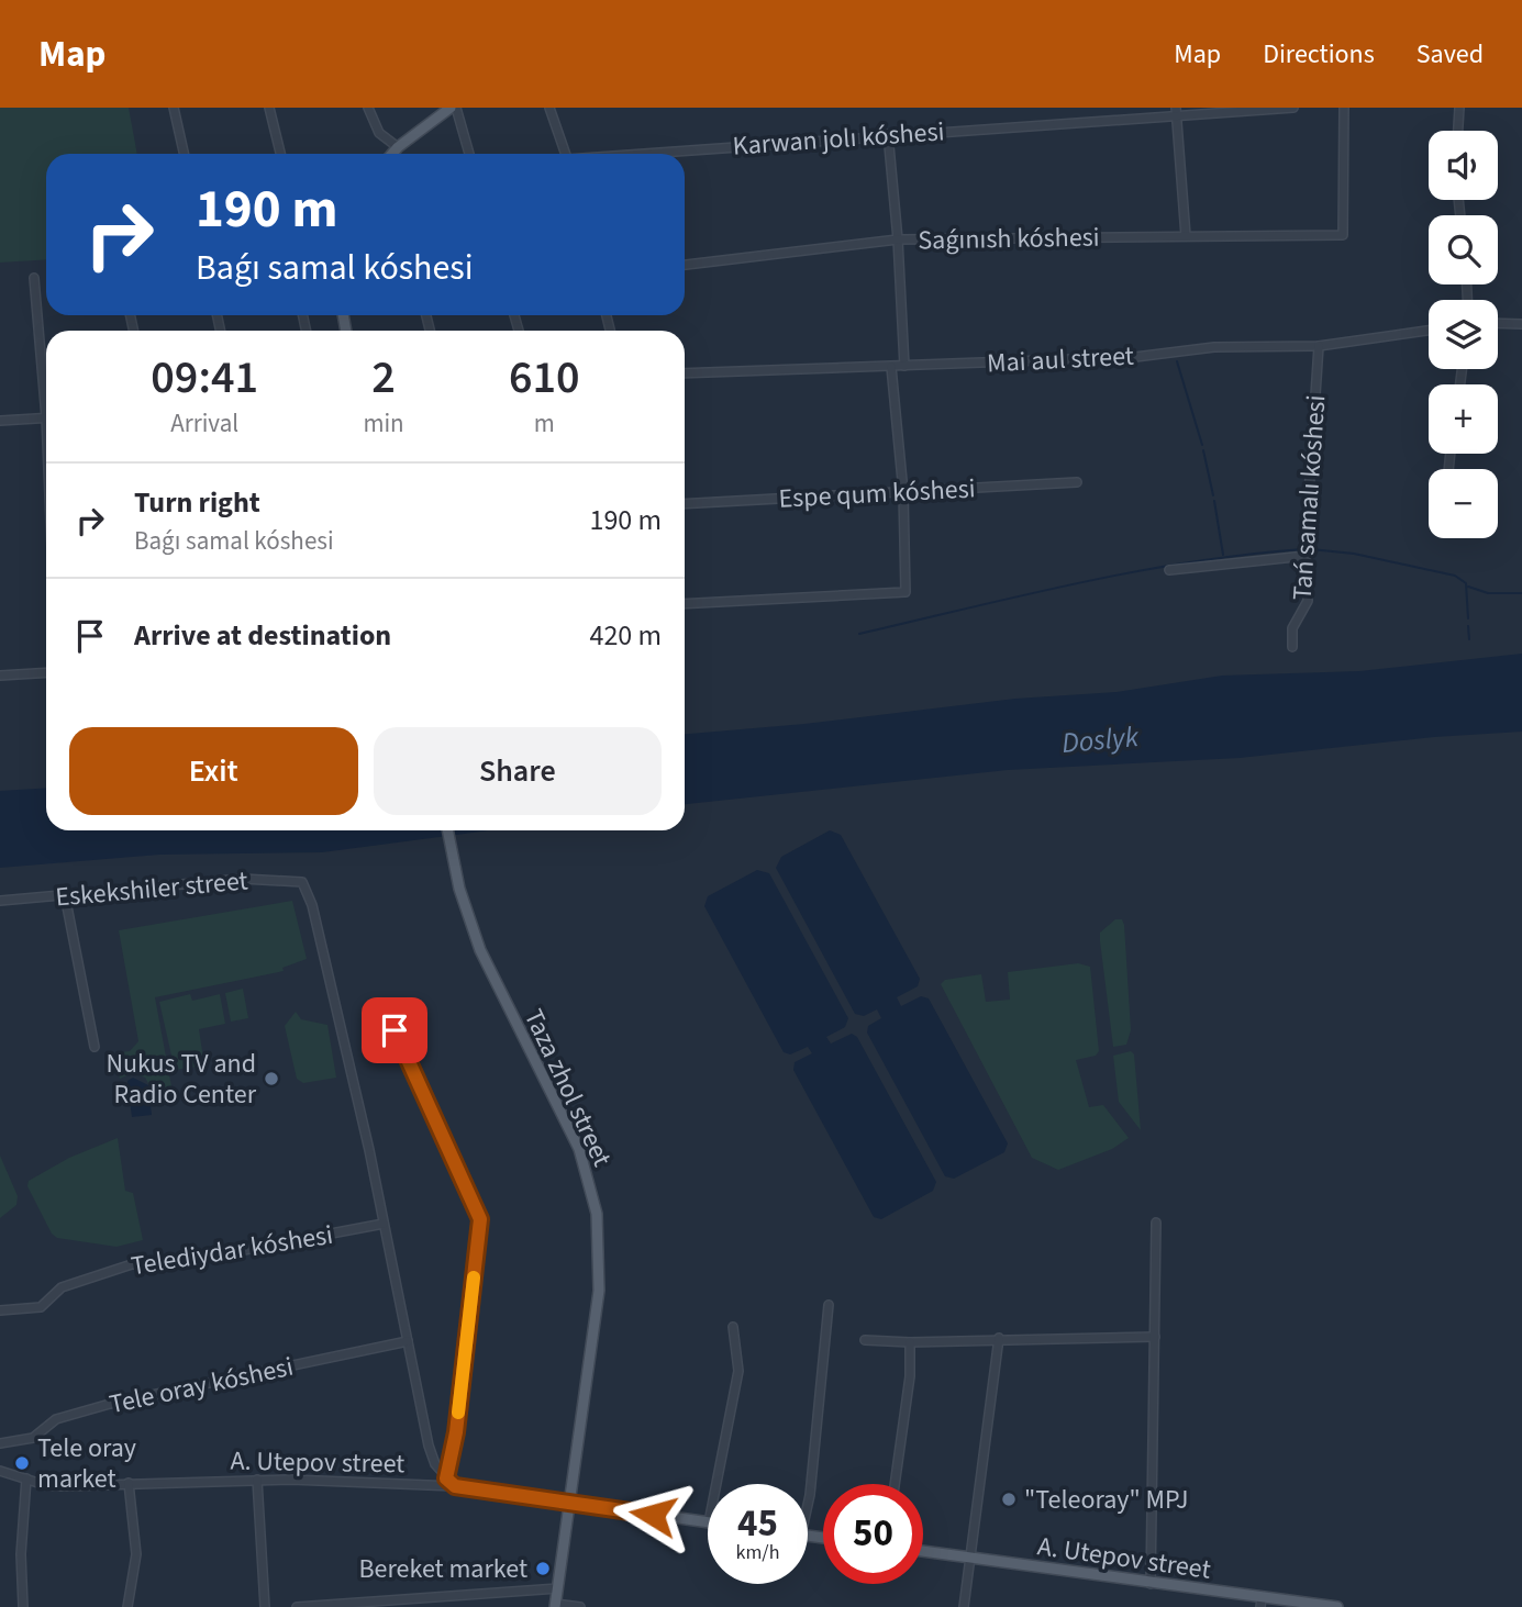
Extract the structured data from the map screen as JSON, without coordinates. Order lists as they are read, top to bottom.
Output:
{
  "streets": {
    "main road": ["Taza zhol street", "A. Utepov street"],
    "street": [
      "Karwan jolı kóshesi",
      "Saǵınısh kóshesi",
      "Mai aul street",
      "Espe qum kóshesi",
      "Tań samalı kóshesi",
      "Eskekshiler street",
      "Telediydar kóshesi",
      "Tele oray kóshesi"
    ]
  },
  "crossings": [
    ["Mai aul street", "Tań samalı kóshesi"],
    ["Eskekshiler street", "Telediydar kóshesi"],
    ["Taza zhol street", "A. Utepov street"]
  ],
  "water": ["Doslyk"],
  "places": [
    "Nukus TV and Radio Center",
    "Tele oray market",
    "\"Teleoray\" MPJ",
    "Bereket market"
  ],
  "page": {
    "header": "Map",
    "nav": ["Map", "Directions", "Saved"],
    "map_buttons": ["+", "−"],
    "turn": ["190 m", "Baǵı samal kóshesi"],
    "eta": [
      "09:41",
      "Arrival",
      "2",
      "min",
      "610",
      "m"
    ],
    "list": [
      {
        "name": "Turn right",
        "note": "Baǵı samal kóshesi",
        "value": "190 m"
      },
      {
        "name": "Arrive at destination",
        "value": "420 m"
      }
    ],
    "buttons": ["Exit", "Share"],
    "speed": "45 km/h",
    "limit": "50"
  }
}
